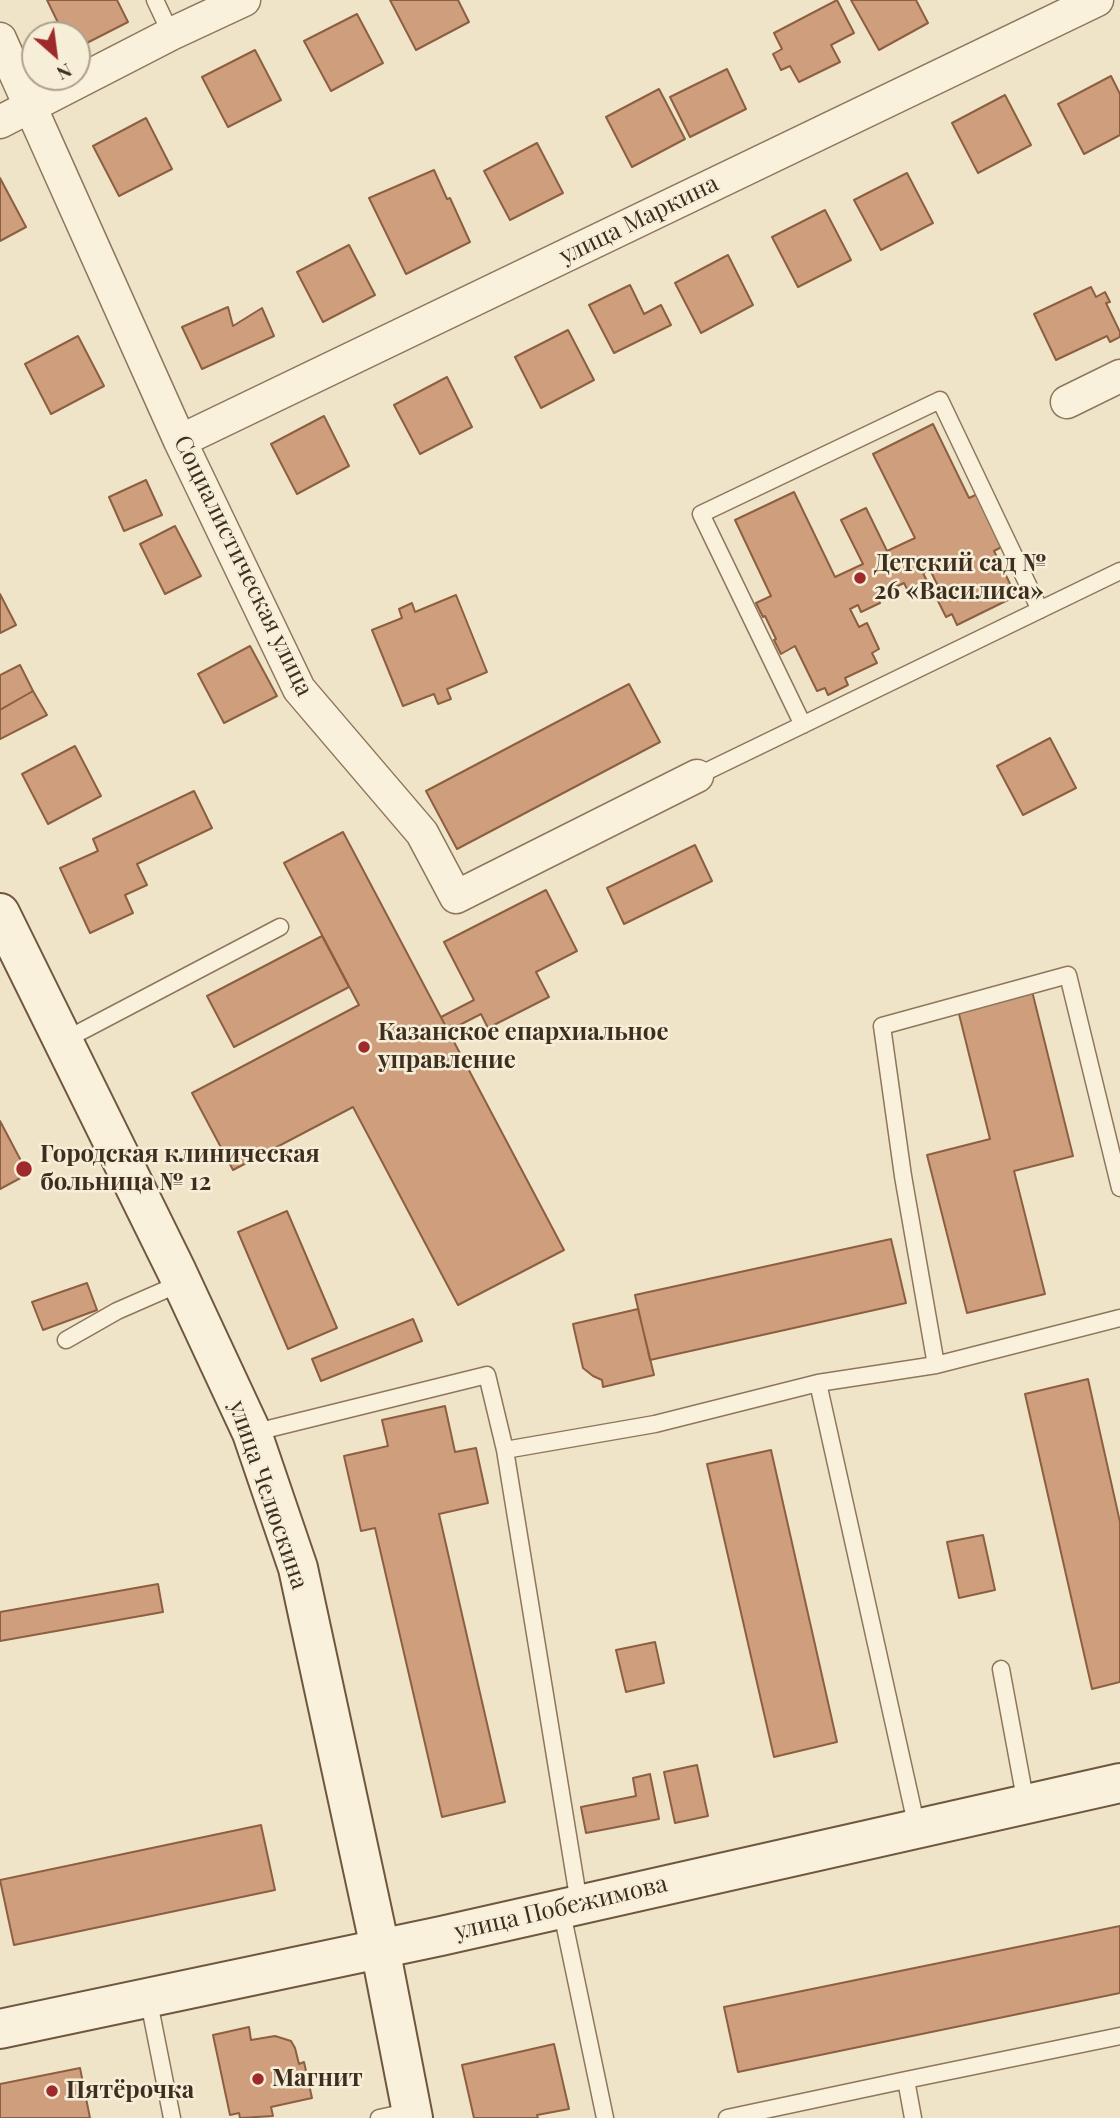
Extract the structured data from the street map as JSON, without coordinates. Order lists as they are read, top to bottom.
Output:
{
  "streets": {
    "main road": ["улица Челюскина", "улица Побежимова"],
    "street": ["улица Маркина", "Социалистическая улица"]
  },
  "crossings": [
    ["улица Маркина", "Социалистическая улица"],
    ["улица Челюскина", "улица Побежимова"]
  ],
  "places": [
    "Детский сад № 26 «Василиса»",
    "Казанское епархиальное управление",
    "Городская клиническая больница № 12",
    "Магнит",
    "Пятёрочка"
  ],
  "north": "bottom right"
}
